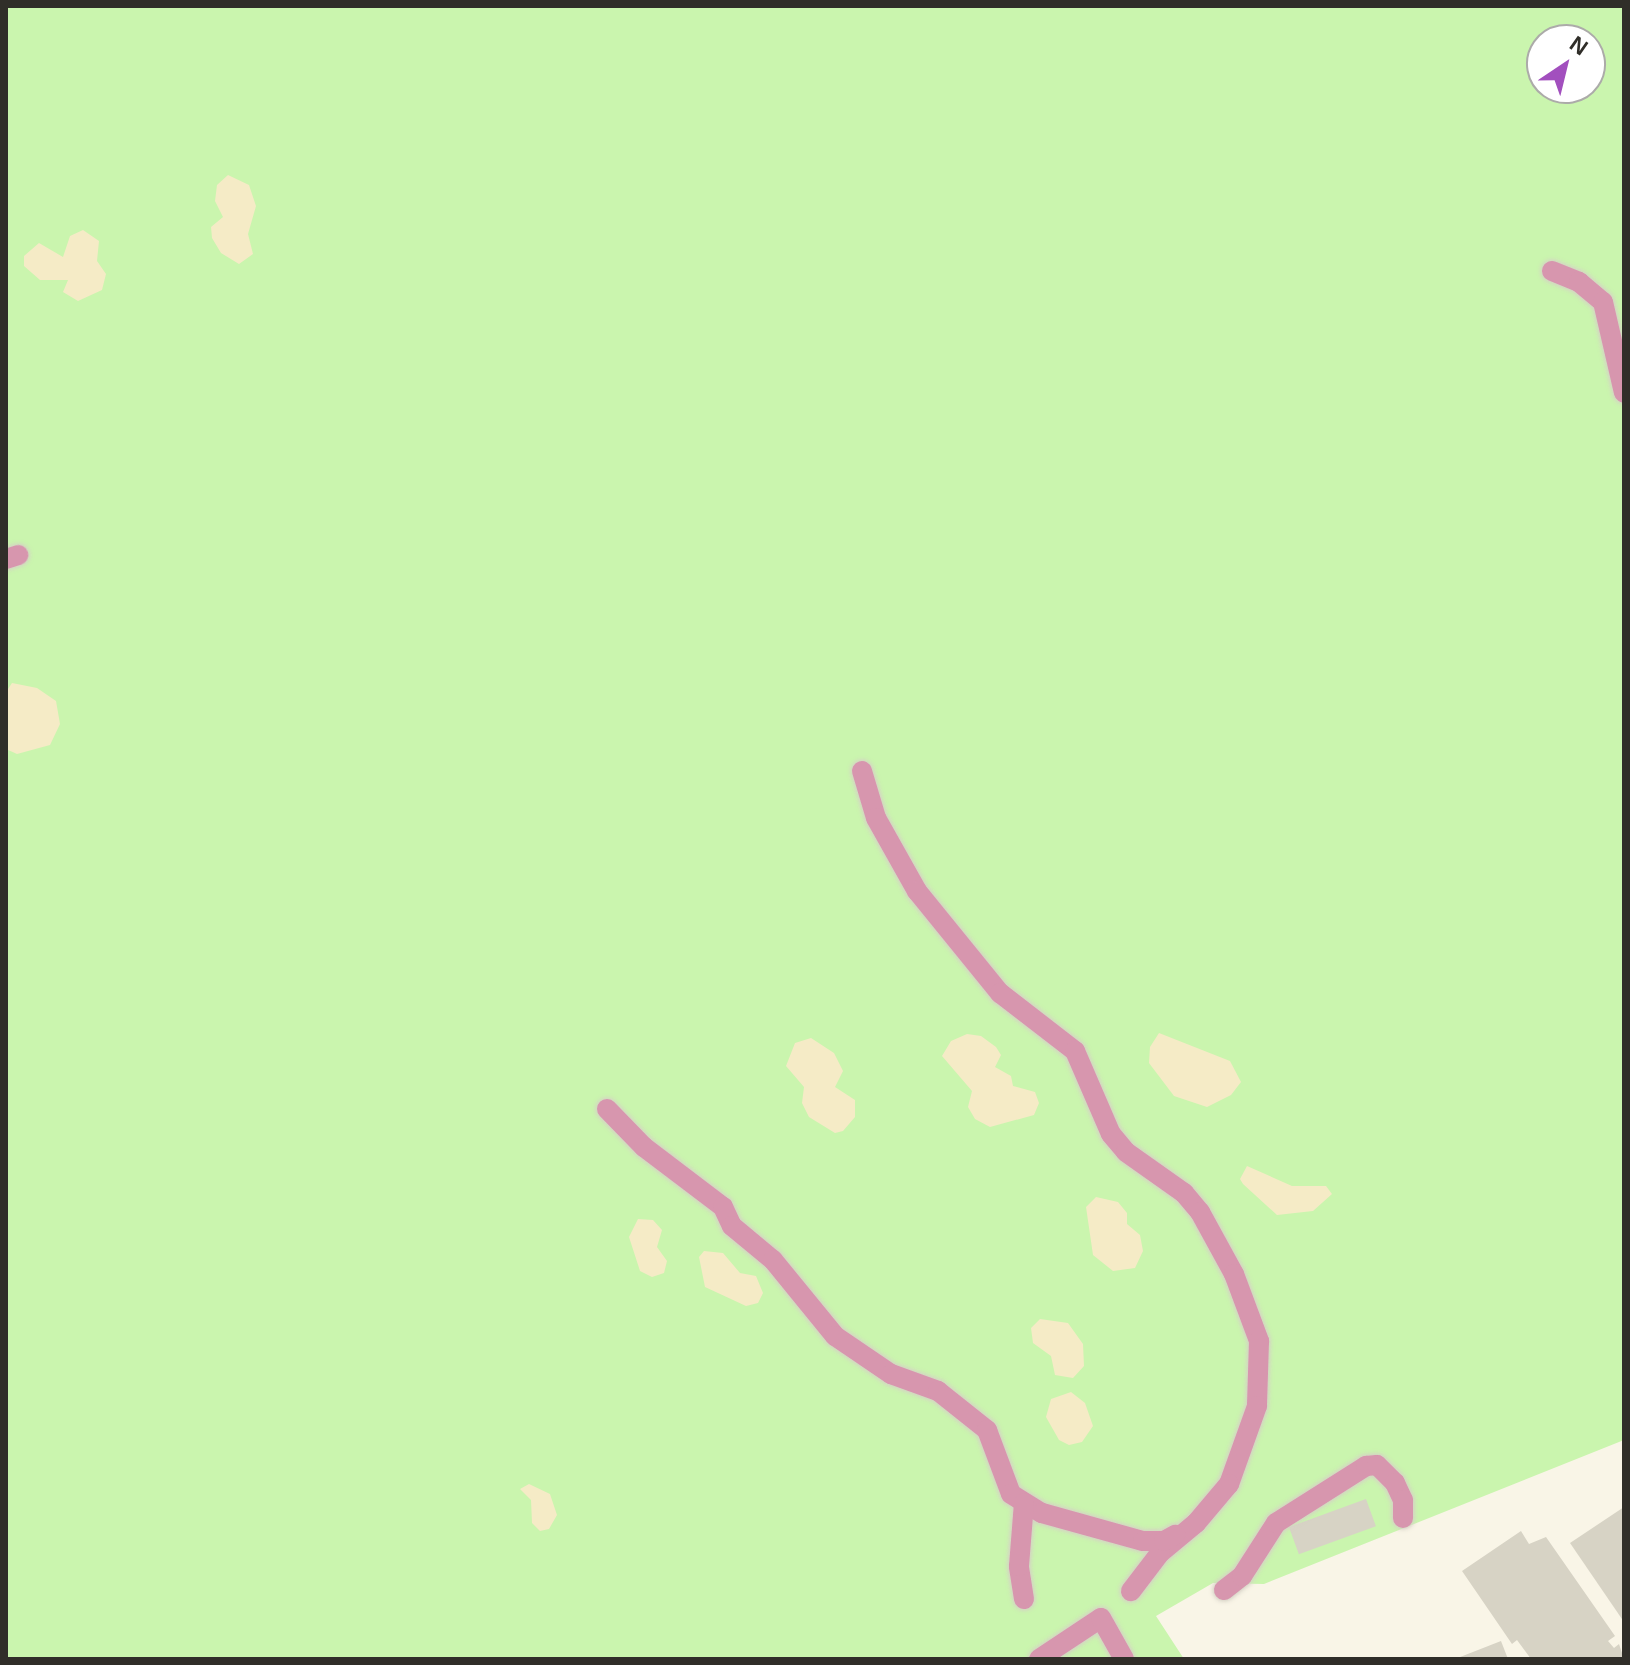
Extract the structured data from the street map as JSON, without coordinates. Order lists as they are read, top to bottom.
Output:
{
  "north": "top right"
}
